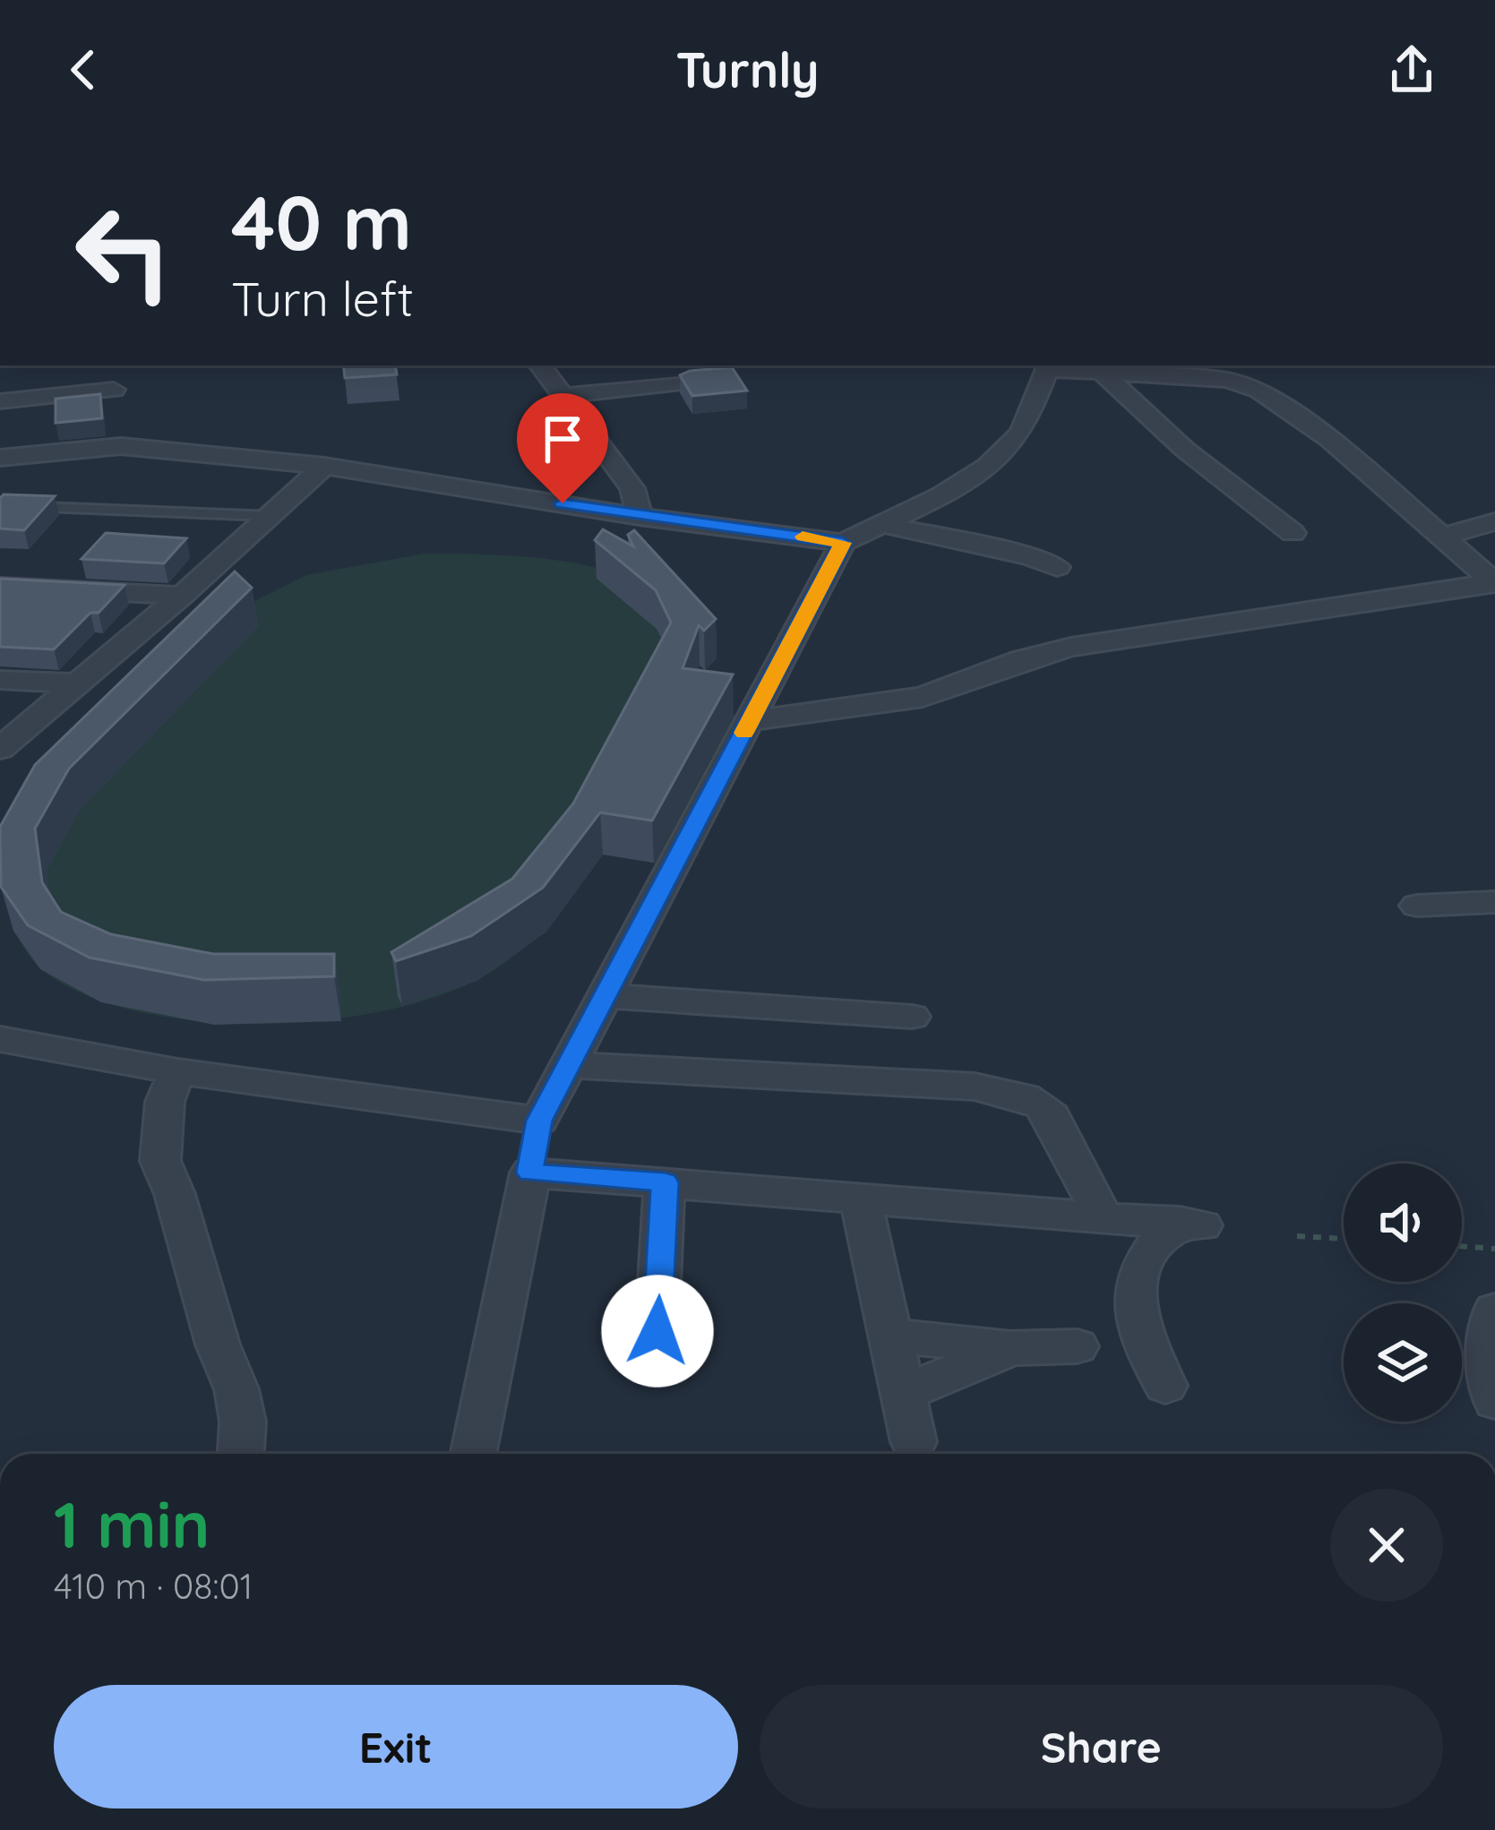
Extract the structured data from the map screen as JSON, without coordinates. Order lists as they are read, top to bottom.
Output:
{
  "page": {
    "header": "Turnly",
    "turn": ["40 m", "Turn left"],
    "heading": ["1 min", "410 m · 08:01"],
    "buttons": ["Exit", "Share"]
  }
}
